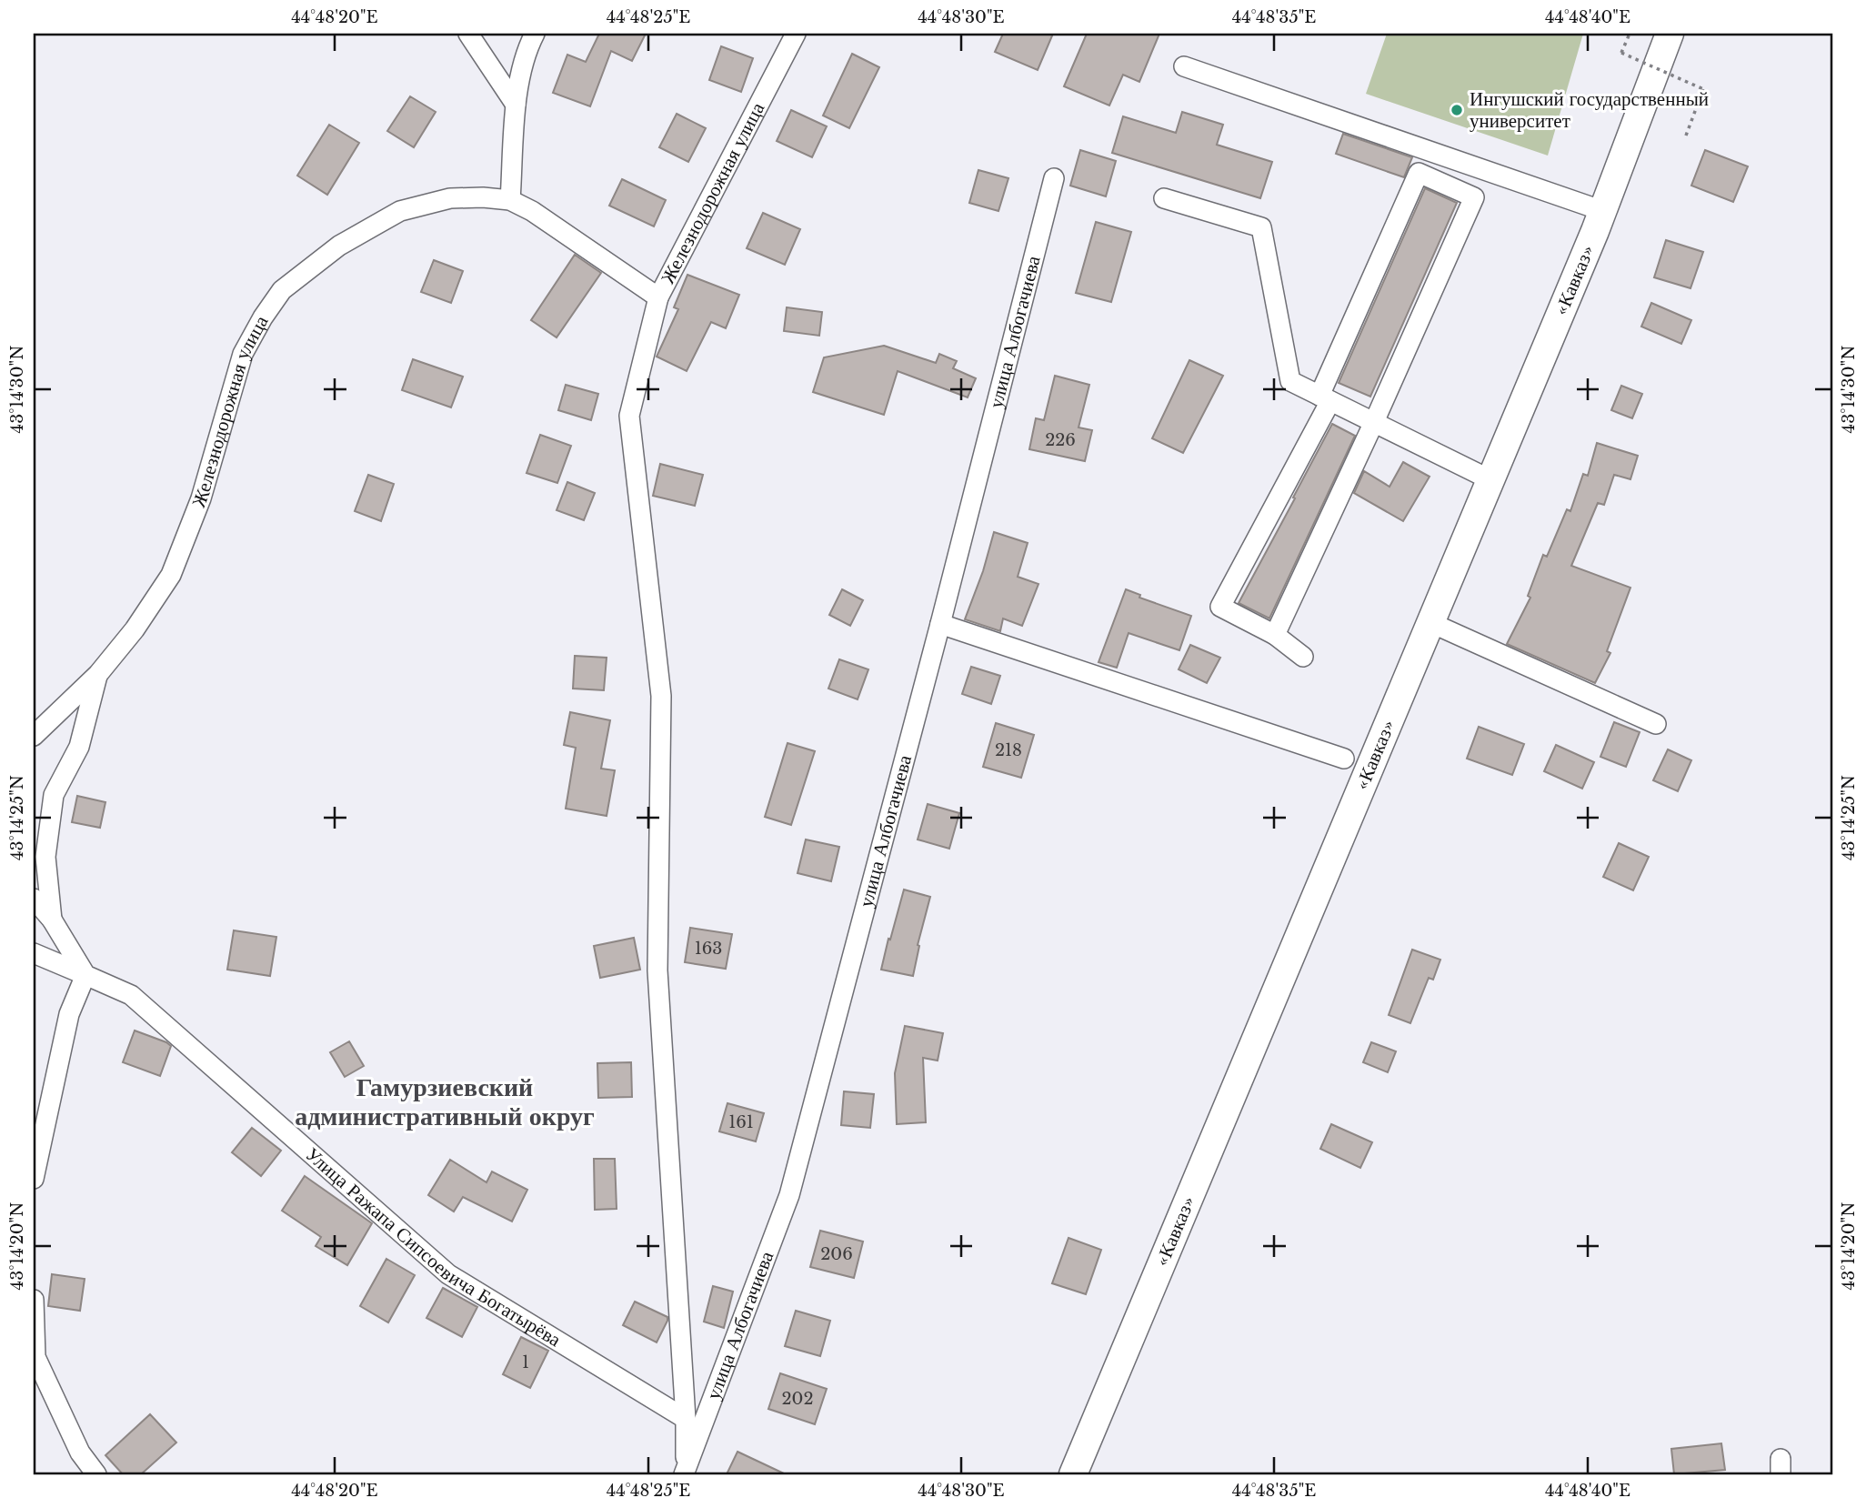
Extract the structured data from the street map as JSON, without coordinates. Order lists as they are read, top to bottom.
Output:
{
  "streets": {
    "highway": ["«Кавказ»"],
    "street": ["Железнодорожная улица", "улица Албогачиева", "Улица Ражапа Сипсоевича Богатырёва"]
  },
  "districts": ["Гамурзиевский административный округ"],
  "places": ["Ингушский государственный университет"],
  "house_numbers": [
    "226",
    "218",
    "163",
    "161",
    "206",
    "1",
    "202"
  ],
  "coordinates": [
    "44°48'20\"E",
    "44°48'25\"E",
    "44°48'30\"E",
    "44°48'35\"E",
    "44°48'40\"E",
    "43°14'30\"N",
    "43°14'25\"N",
    "43°14'20\"N"
  ]
}
